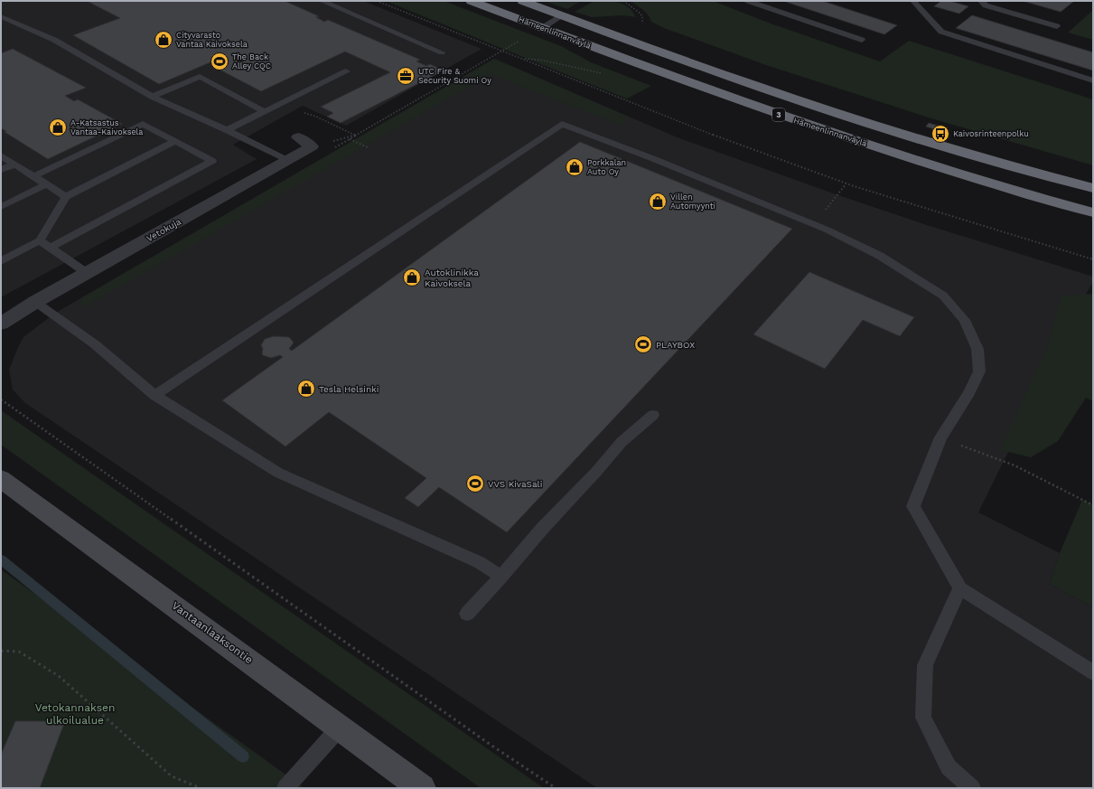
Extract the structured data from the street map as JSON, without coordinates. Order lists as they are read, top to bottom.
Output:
{
  "streets": {
    "highway": ["Hämeenlinnanväylä", "3"],
    "main road": ["Vantaanlaaksontie"],
    "street": ["Vetokuja"]
  },
  "parks": ["Vetokannaksen ulkoilualue"],
  "places": {
    "shop": [
      "Cityvarasto Vantaa Kaivoksela",
      "A-Katsastus Vantaa-Kaivoksela",
      "Porkkalan Auto Oy",
      "Villen Automyynti",
      "Autoklinikka Kaivoksela",
      "Tesla Helsinki"
    ],
    "sports": ["The Back Alley CQC", "PLAYBOX", "VVS KivaSali"],
    "office": ["UTC Fire & Security Suomi Oy"],
    "bus stop": ["Kaivosrinteenpolku"]
  }
}
